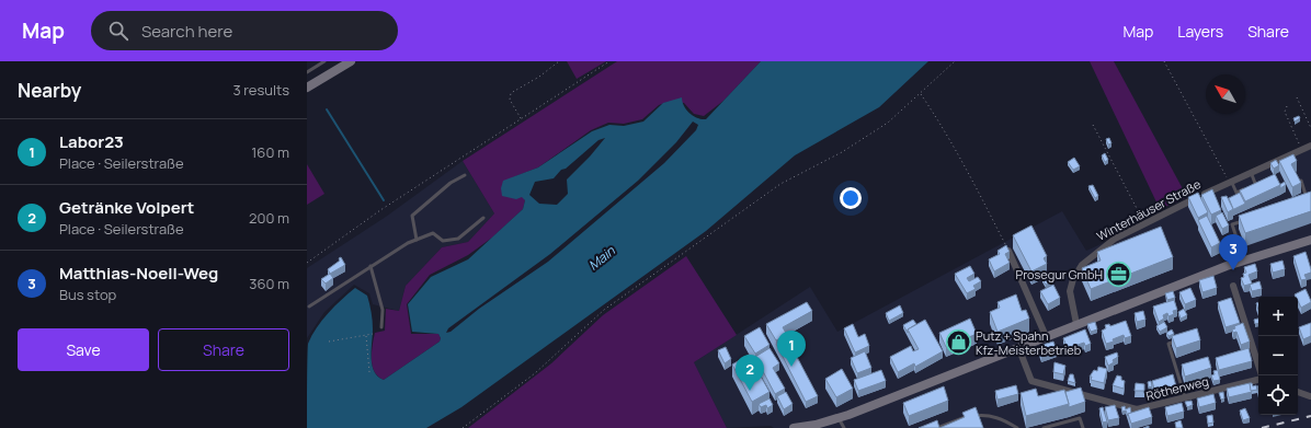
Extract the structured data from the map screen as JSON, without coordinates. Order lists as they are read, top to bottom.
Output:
{
  "streets": {
    "street": ["Winterhäuser Straße", "Röthenweg"]
  },
  "water": ["Main"],
  "places": {
    "office": ["Prosegur GmbH"],
    "shop": ["Putz + Spahn Kfz-Meisterbetrieb"]
  },
  "north": "top left",
  "page": {
    "header": "Map",
    "search": "Search here",
    "nav": ["Map", "Layers", "Share"],
    "heading": ["Nearby", "3 results"],
    "list": [
      {
        "mark": "1",
        "name": "Labor23",
        "note": "Place · Seilerstraße",
        "value": "160 m"
      },
      {
        "mark": "2",
        "name": "Getränke Volpert",
        "note": "Place · Seilerstraße",
        "value": "200 m"
      },
      {
        "mark": "3",
        "name": "Matthias-Noell-Weg",
        "note": "Bus stop",
        "value": "360 m"
      }
    ],
    "pins": ["3", "1", "2"],
    "map_buttons": ["+", "−"],
    "buttons": ["Save", "Share"]
  }
}
